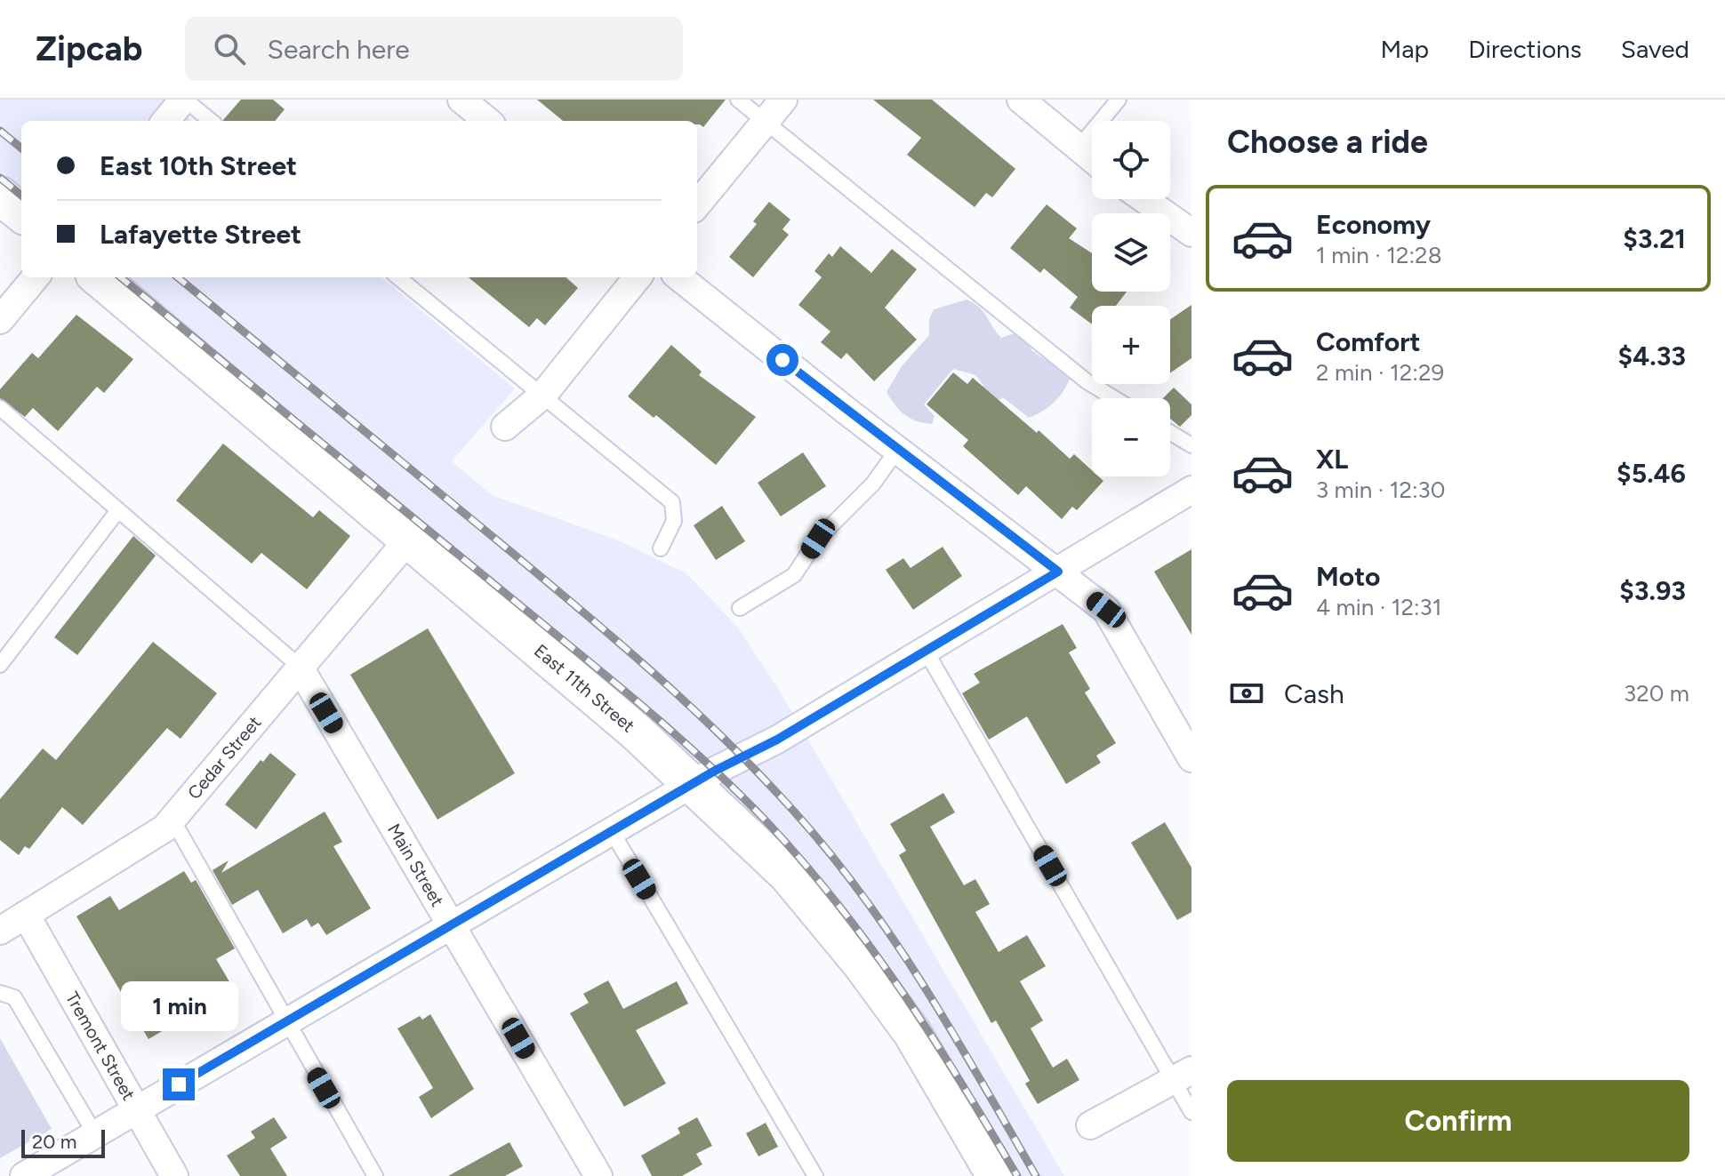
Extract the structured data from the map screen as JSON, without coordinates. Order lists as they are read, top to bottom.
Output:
{
  "streets": {
    "street": [
      "East 11th Street",
      "Cedar Street",
      "Main Street",
      "Tremont Street"
    ]
  },
  "crossings": [
    ["East 11th Street", "Cedar Street"],
    ["Cedar Street", "Main Street"],
    ["Cedar Street", "Tremont Street"]
  ],
  "scale_bar": "20 m",
  "page": {
    "header": "Zipcab",
    "search": "Search here",
    "nav": ["Map", "Directions", "Saved"],
    "heading": "Choose a ride",
    "map_buttons": ["+", "−"],
    "banner": ["East 10th Street", "Lafayette Street"],
    "list": [
      {
        "name": "Economy",
        "note": "1 min · 12:28",
        "value": "$3.21"
      },
      {
        "name": "Comfort",
        "note": "2 min · 12:29",
        "value": "$4.33"
      },
      {
        "name": "XL",
        "note": "3 min · 12:30",
        "value": "$5.46"
      },
      {
        "name": "Moto",
        "note": "4 min · 12:31",
        "value": "$3.93"
      }
    ],
    "pay": ["Cash", "320 m"],
    "bubble": "1 min",
    "buttons": "Confirm",
    "scale": "20 m"
  }
}
